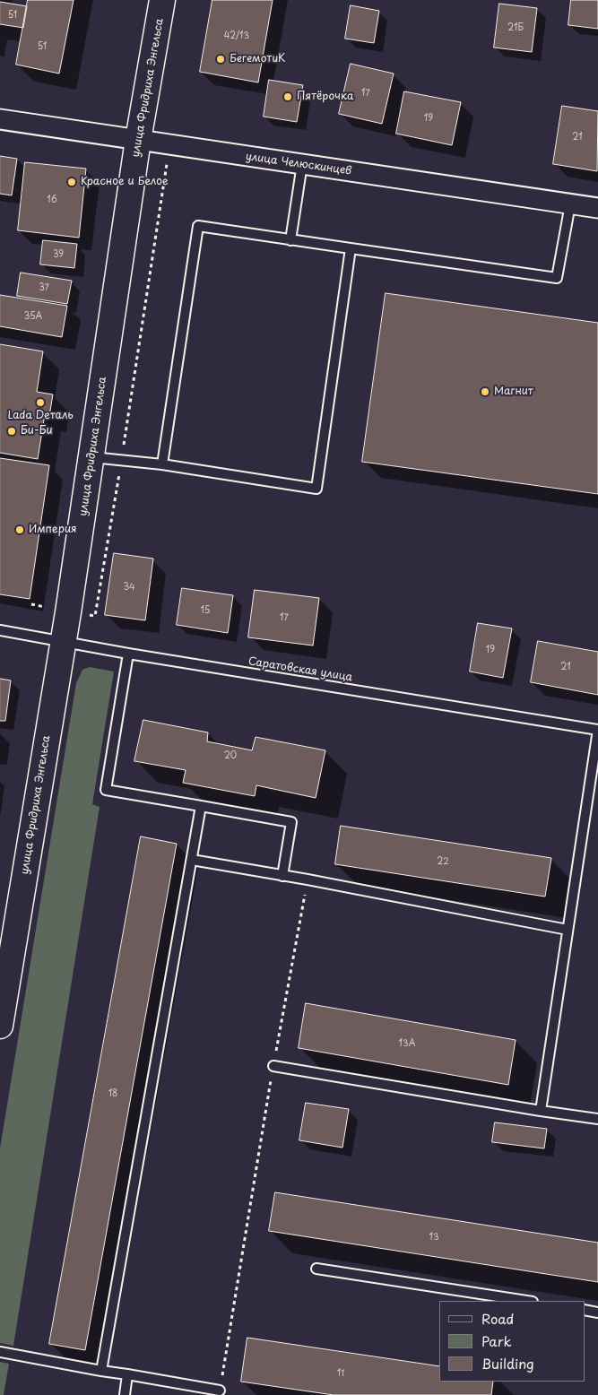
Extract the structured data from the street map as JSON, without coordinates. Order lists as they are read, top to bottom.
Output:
{
  "streets": {
    "main road": ["улица Фридриха Энгельса"],
    "street": ["улица Челюскинцев"],
    "lane": ["Саратовская улица"]
  },
  "crossings": [
    ["улица Фридриха Энгельса", "улица Челюскинцев"],
    ["улица Фридриха Энгельса", "Саратовская улица"]
  ],
  "places": [
    "БегемотиК",
    "Пятёрочка",
    "Красное и Белое",
    "Магнит",
    "Lada Dеталь",
    "Би-Би",
    "Империя"
  ],
  "house_numbers": [
    "51",
    "21Б",
    "42/13",
    "51",
    "17",
    "19",
    "21",
    "16",
    "39",
    "37",
    "35А",
    "34",
    "15",
    "17",
    "19",
    "21",
    "20",
    "22",
    "13А",
    "18",
    "13",
    "11"
  ],
  "legend": ["Road", "Park", "Building"]
}
